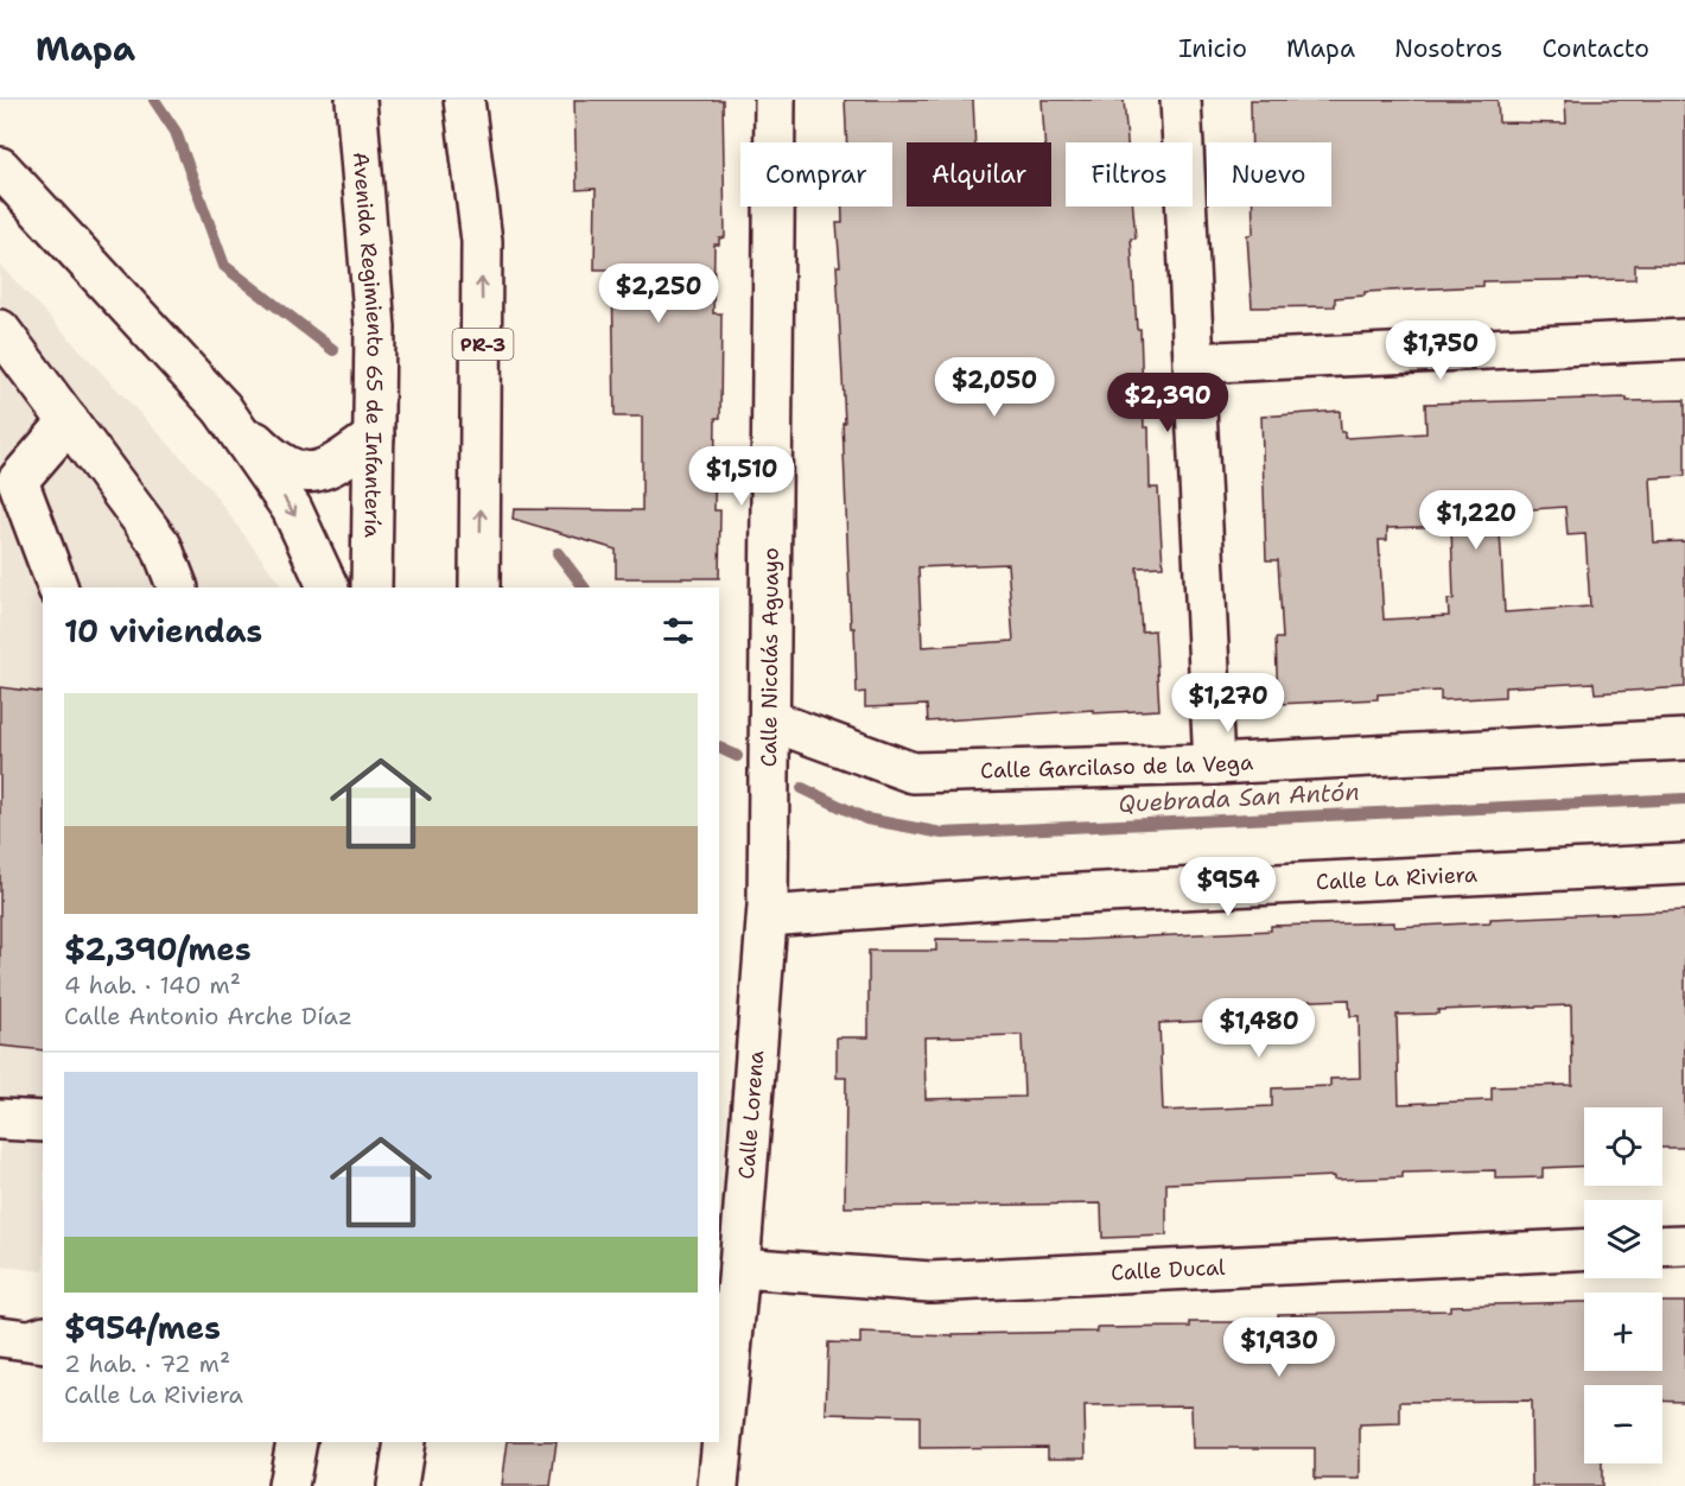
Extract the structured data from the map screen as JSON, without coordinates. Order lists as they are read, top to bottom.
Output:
{
  "streets": {
    "main road": [
      "Avenida Regimiento 65 de Infantería",
      "PR-3",
      "Calle Nicolás Aguayo",
      "Calle Garcilaso de la Vega",
      "Calle La Riviera",
      "Calle Lorena",
      "Calle Ducal"
    ]
  },
  "crossings": [
    ["Calle Nicolás Aguayo", "Calle Garcilaso de la Vega"],
    ["Calle Nicolás Aguayo", "Calle La Riviera"],
    ["Calle Nicolás Aguayo", "Calle Lorena"],
    ["Calle La Riviera", "Calle Lorena"],
    ["Calle Lorena", "Calle Ducal"]
  ],
  "water": ["Quebrada San Antón"],
  "page": {
    "header": "Mapa",
    "nav": [
      "Inicio",
      "Mapa",
      "Nosotros",
      "Contacto"
    ],
    "chip": [
      "Comprar",
      "Alquilar",
      "Filtros",
      "Nuevo"
    ],
    "price": [
      "$2,250",
      "$1,750",
      "$2,050",
      "$2,390",
      "$1,510",
      "$1,220",
      "$1,270",
      "$954",
      "$1,480",
      "$1,930"
    ],
    "heading": "10 viviendas",
    "list": [
      {
        "name": "$2,390/mes",
        "note": "4 hab. · 140 m² · Calle Antonio Arche Díaz"
      },
      {
        "name": "$954/mes",
        "note": "2 hab. · 72 m² · Calle La Riviera"
      }
    ],
    "map_buttons": ["+", "−"]
  }
}
